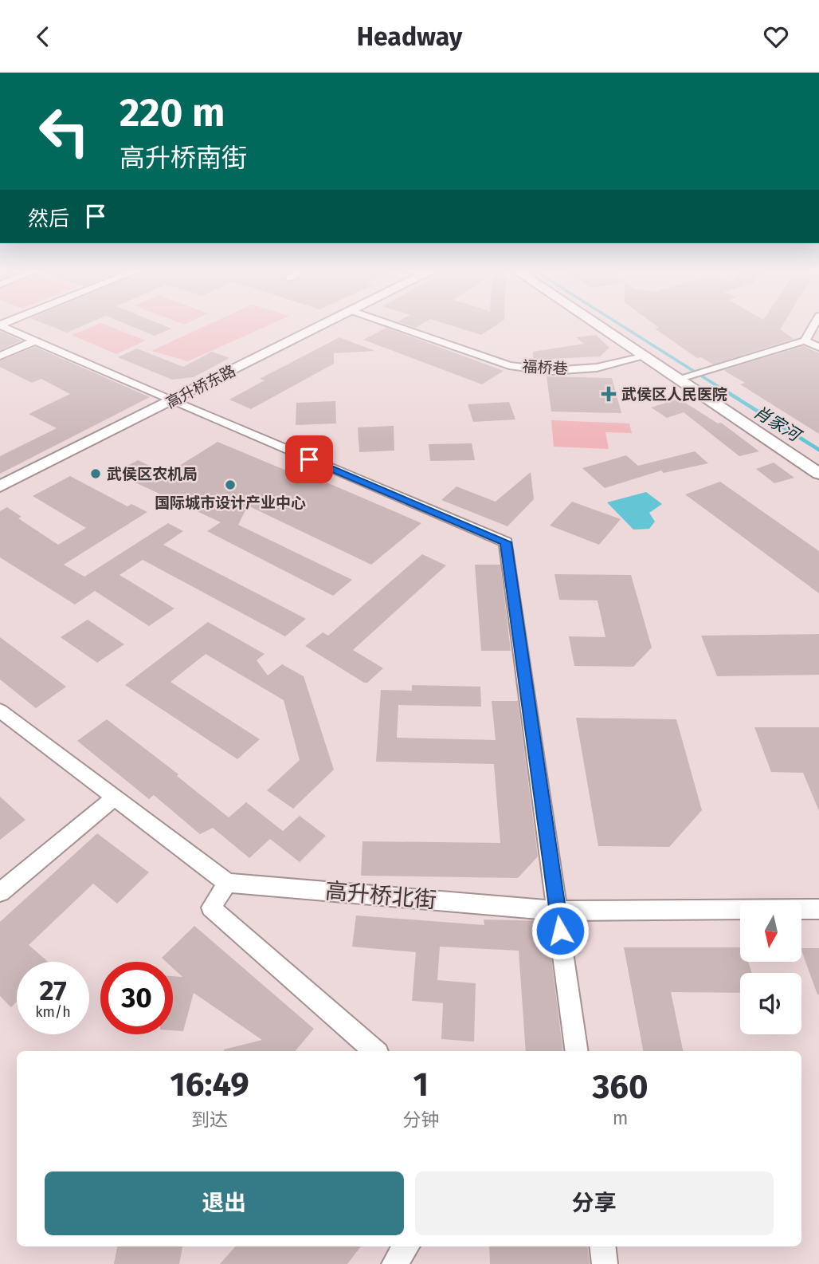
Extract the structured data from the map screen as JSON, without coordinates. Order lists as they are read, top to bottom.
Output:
{
  "streets": {
    "street": ["福桥巷", "高升桥东路", "高升桥北街"]
  },
  "water": ["肖家河"],
  "places": {
    "health": ["武侯区人民医院"],
    "other": ["武侯区农机局", "国际城市设计产业中心"]
  },
  "north": "bottom",
  "page": {
    "header": "Headway",
    "turn": ["220 m", "高升桥南街"],
    "then": "然后",
    "speed": "27 km/h",
    "limit": "30",
    "eta": [
      "16:49",
      "到达",
      "1",
      "分钟",
      "360",
      "m"
    ],
    "buttons": ["退出", "分享"]
  }
}
